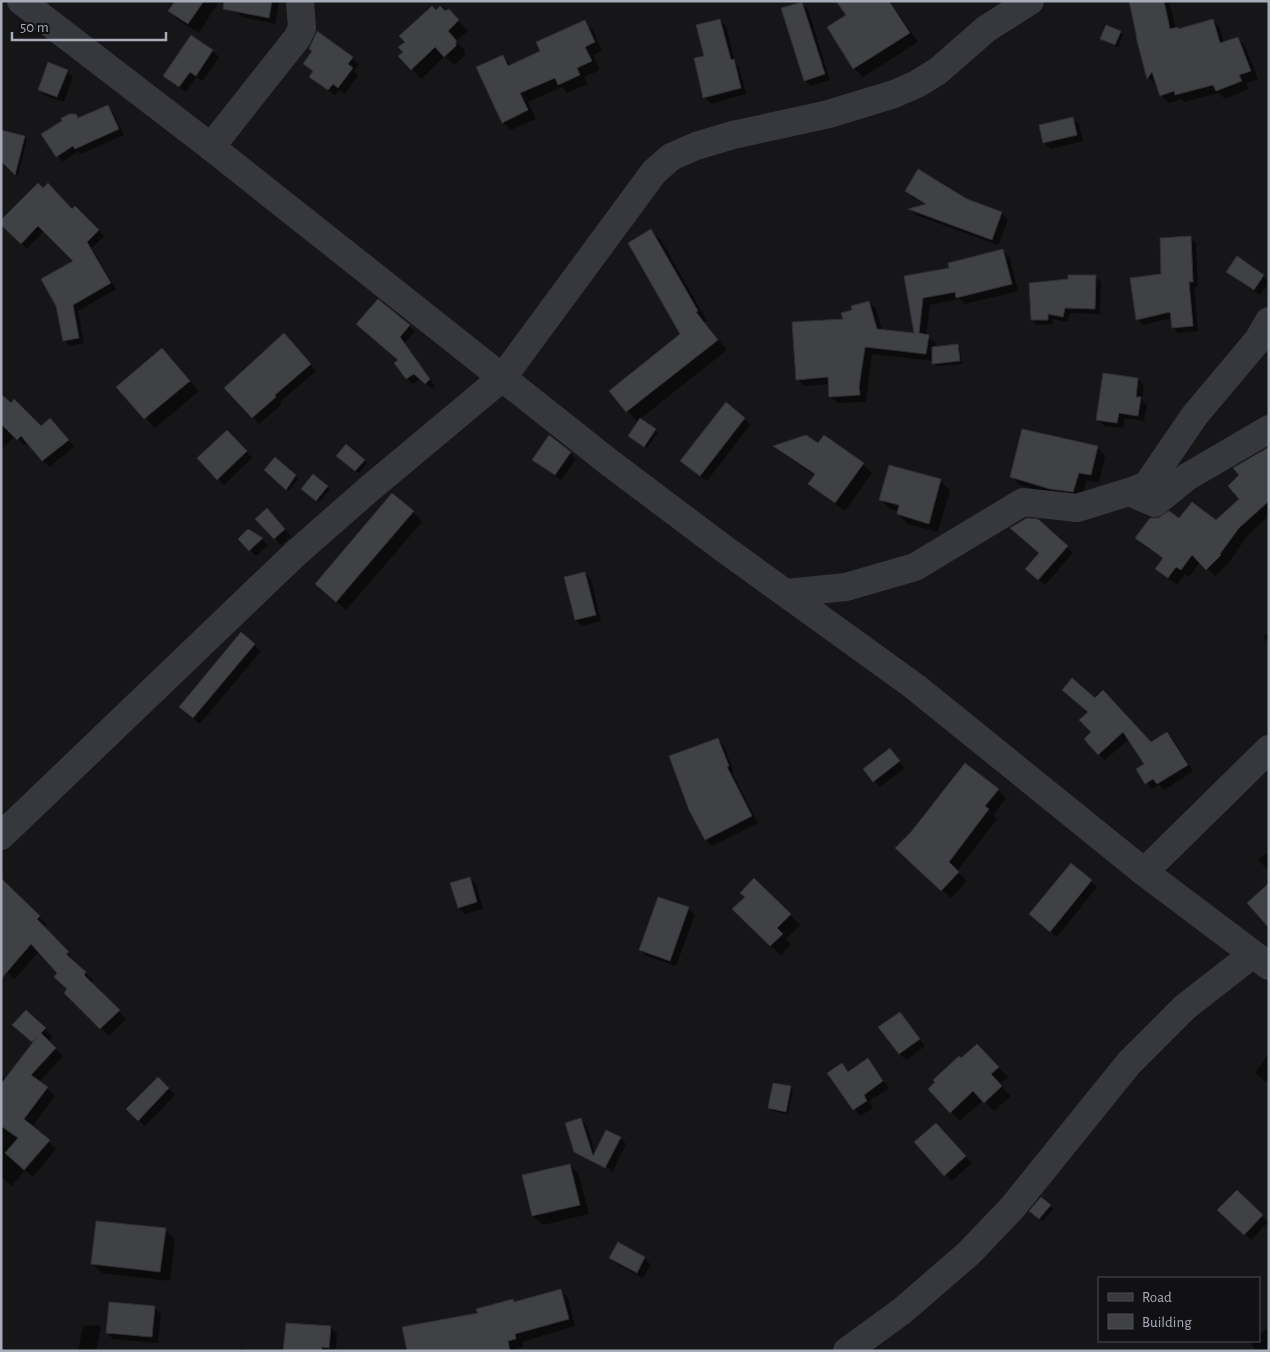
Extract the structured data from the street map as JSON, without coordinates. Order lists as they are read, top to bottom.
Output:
{
  "legend": ["Road", "Building"],
  "scale_bar": "50 m"
}
